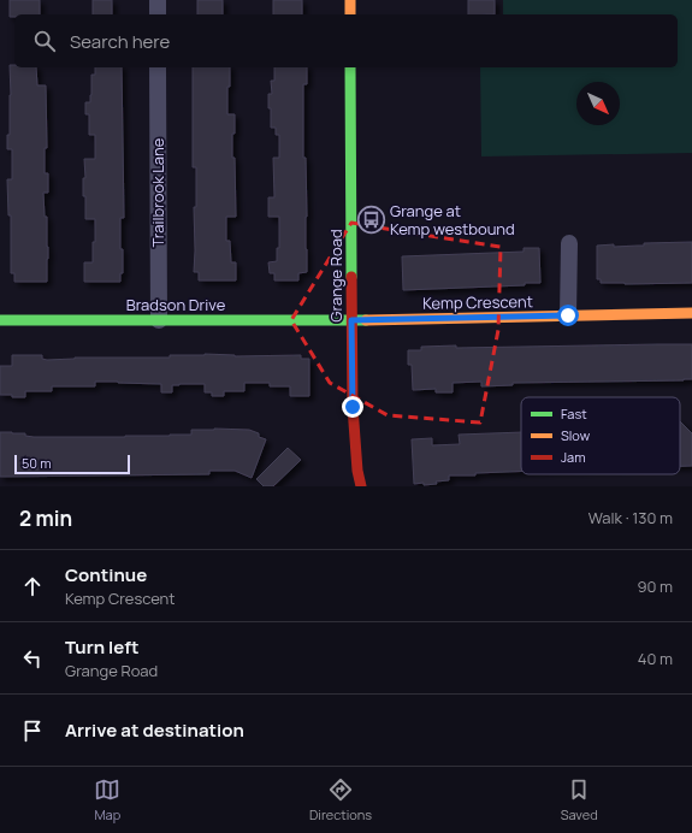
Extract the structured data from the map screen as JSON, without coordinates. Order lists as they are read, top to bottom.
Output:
{
  "streets": {
    "street": [
      "Trailbrook Lane",
      "Grange Road",
      "Kemp Crescent",
      "Bradson Drive"
    ]
  },
  "crossings": [
    ["Trailbrook Lane", "Bradson Drive"],
    ["Grange Road", "Kemp Crescent"],
    ["Grange Road", "Bradson Drive"],
    ["Kemp Crescent", "Bradson Drive"]
  ],
  "places": {
    "bus stop": ["Grange at Kemp westbound"]
  },
  "legend": ["Fast", "Slow", "Jam"],
  "scale_bar": "50 m",
  "north": "bottom right",
  "page": {
    "search": "Search here",
    "scale": "50 m",
    "heading": ["2 min", "Walk · 130 m"],
    "list": [
      ["Continue", "Kemp Crescent", "90 m"],
      ["Turn left", "Grange Road", "40 m"],
      "Arrive at destination"
    ],
    "nav": ["Map", "Directions", "Saved"]
  }
}
